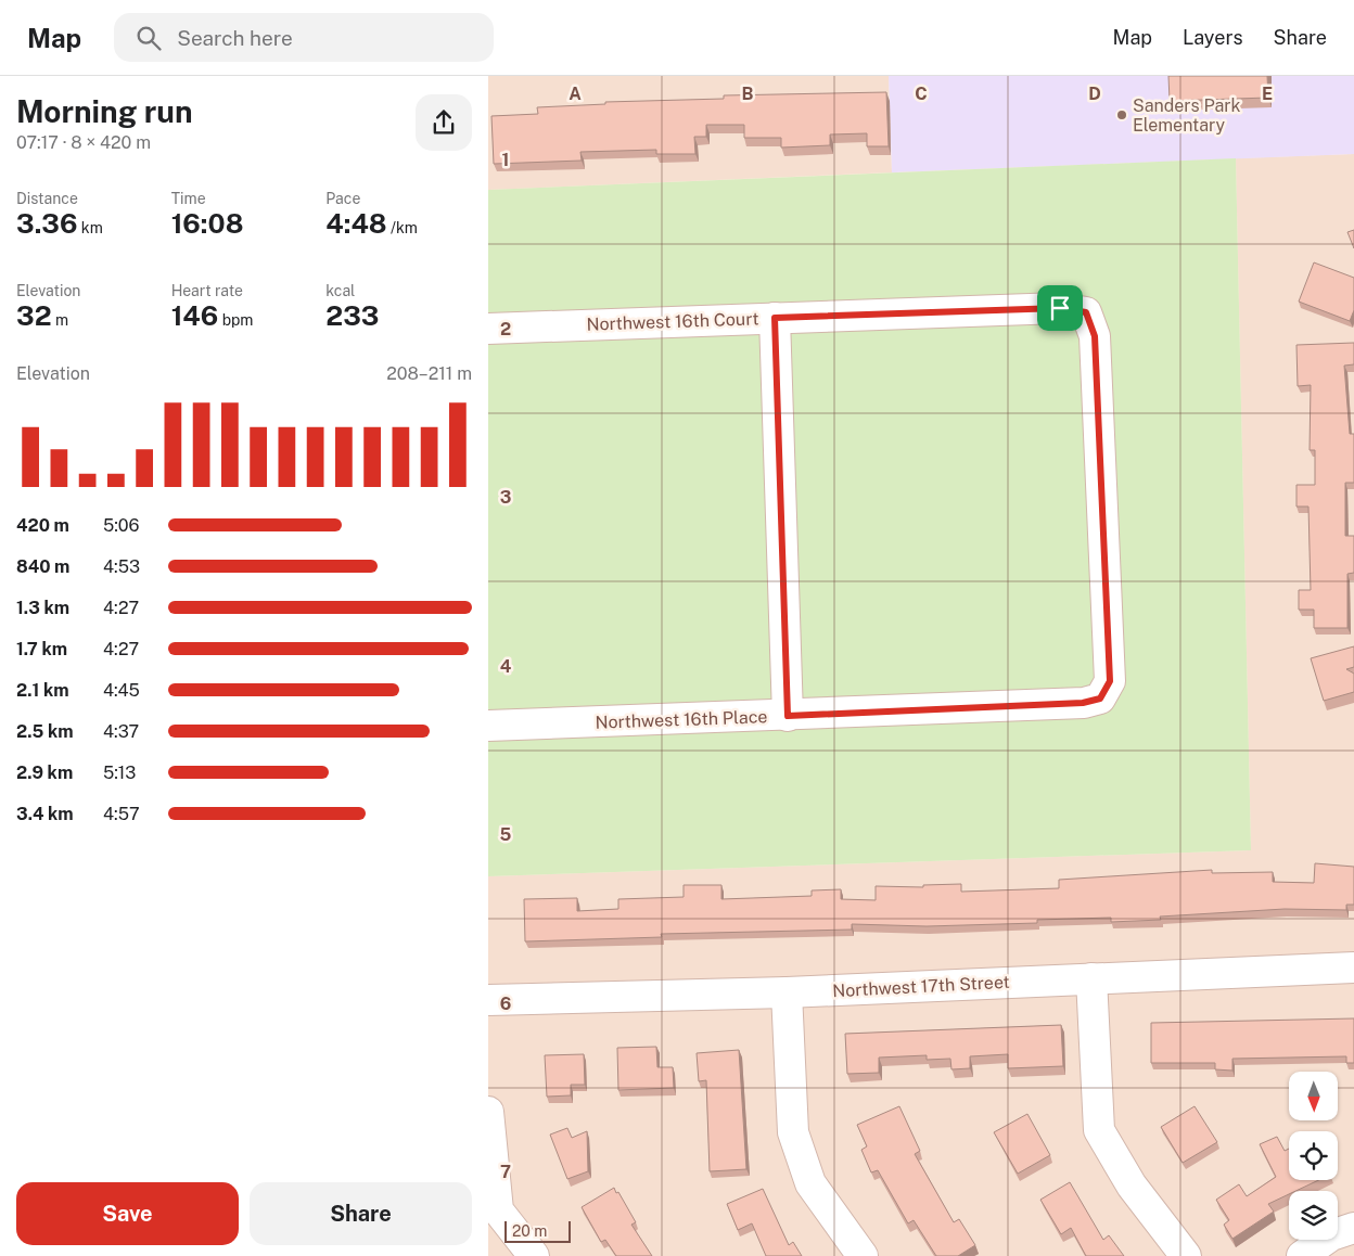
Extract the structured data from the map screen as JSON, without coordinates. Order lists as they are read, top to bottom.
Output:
{
  "streets": {
    "street": ["Northwest 16th Court", "Northwest 16th Place", "Northwest 17th Street"]
  },
  "crossings": [
    ["Northwest 16th Court", "Northwest 16th Place"]
  ],
  "places": ["Sanders Park Elementary"],
  "scale_bar": "20 m",
  "north": "bottom",
  "page": {
    "header": "Map",
    "search": "Search here",
    "nav": ["Map", "Layers", "Share"],
    "heading": ["Morning run", "07:17 · 8 × 420 m"],
    "stats": [
      ["Distance", "3.36 km"],
      ["Time", "16:08"],
      ["Pace", "4:48 /km"],
      ["Elevation", "32 m"],
      ["Heart rate", "146 bpm"],
      ["kcal", "233"]
    ],
    "chart": ["Elevation", "208–211 m"],
    "list": [
      {
        "name": "420 m",
        "note": "5:06"
      },
      {
        "name": "840 m",
        "note": "4:53"
      },
      {
        "name": "1.3 km",
        "note": "4:27"
      },
      {
        "name": "1.7 km",
        "note": "4:27"
      },
      {
        "name": "2.1 km",
        "note": "4:45"
      },
      {
        "name": "2.5 km",
        "note": "4:37"
      },
      {
        "name": "2.9 km",
        "note": "5:13"
      },
      {
        "name": "3.4 km",
        "note": "4:57"
      }
    ],
    "buttons": ["Save", "Share"],
    "scale": "20 m"
  },
  "grid": {
    "columns": [
      "A",
      "B",
      "C",
      "D",
      "E"
    ],
    "rows": [
      "1",
      "2",
      "3",
      "4",
      "5",
      "6",
      "7"
    ]
  }
}
